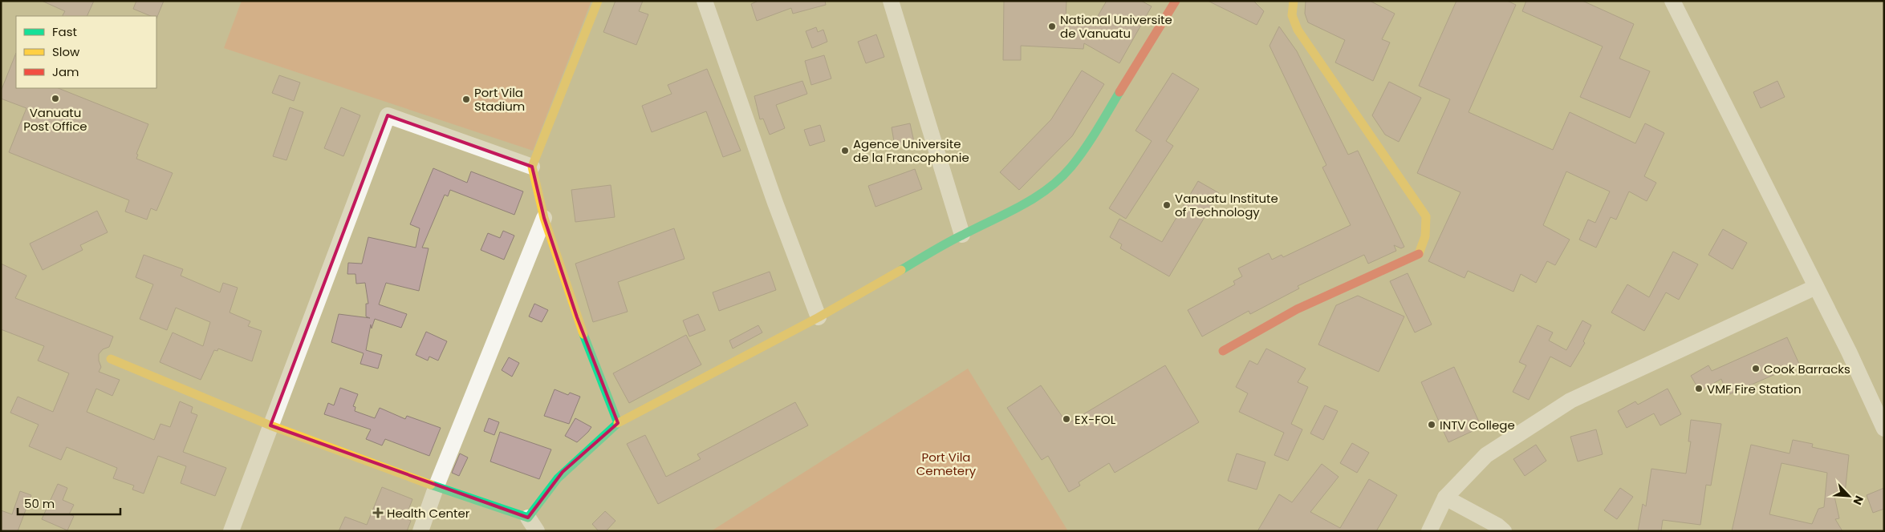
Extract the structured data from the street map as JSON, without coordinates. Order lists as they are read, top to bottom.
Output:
{
  "parks": ["Port Vila Cemetery"],
  "places": {
    "other": [
      "National Universite de Vanuatu",
      "Vanuatu Post Office",
      "Port Vila Stadium",
      "Agence Universite de la Francophonie",
      "Vanuatu Institute of Technology",
      "Cook Barracks",
      "VMF Fire Station",
      "EX-FOL",
      "INTV College"
    ],
    "health": ["Health Center"]
  },
  "legend": ["Fast", "Slow", "Jam"],
  "scale_bar": "50 m",
  "north": "bottom right"
}
